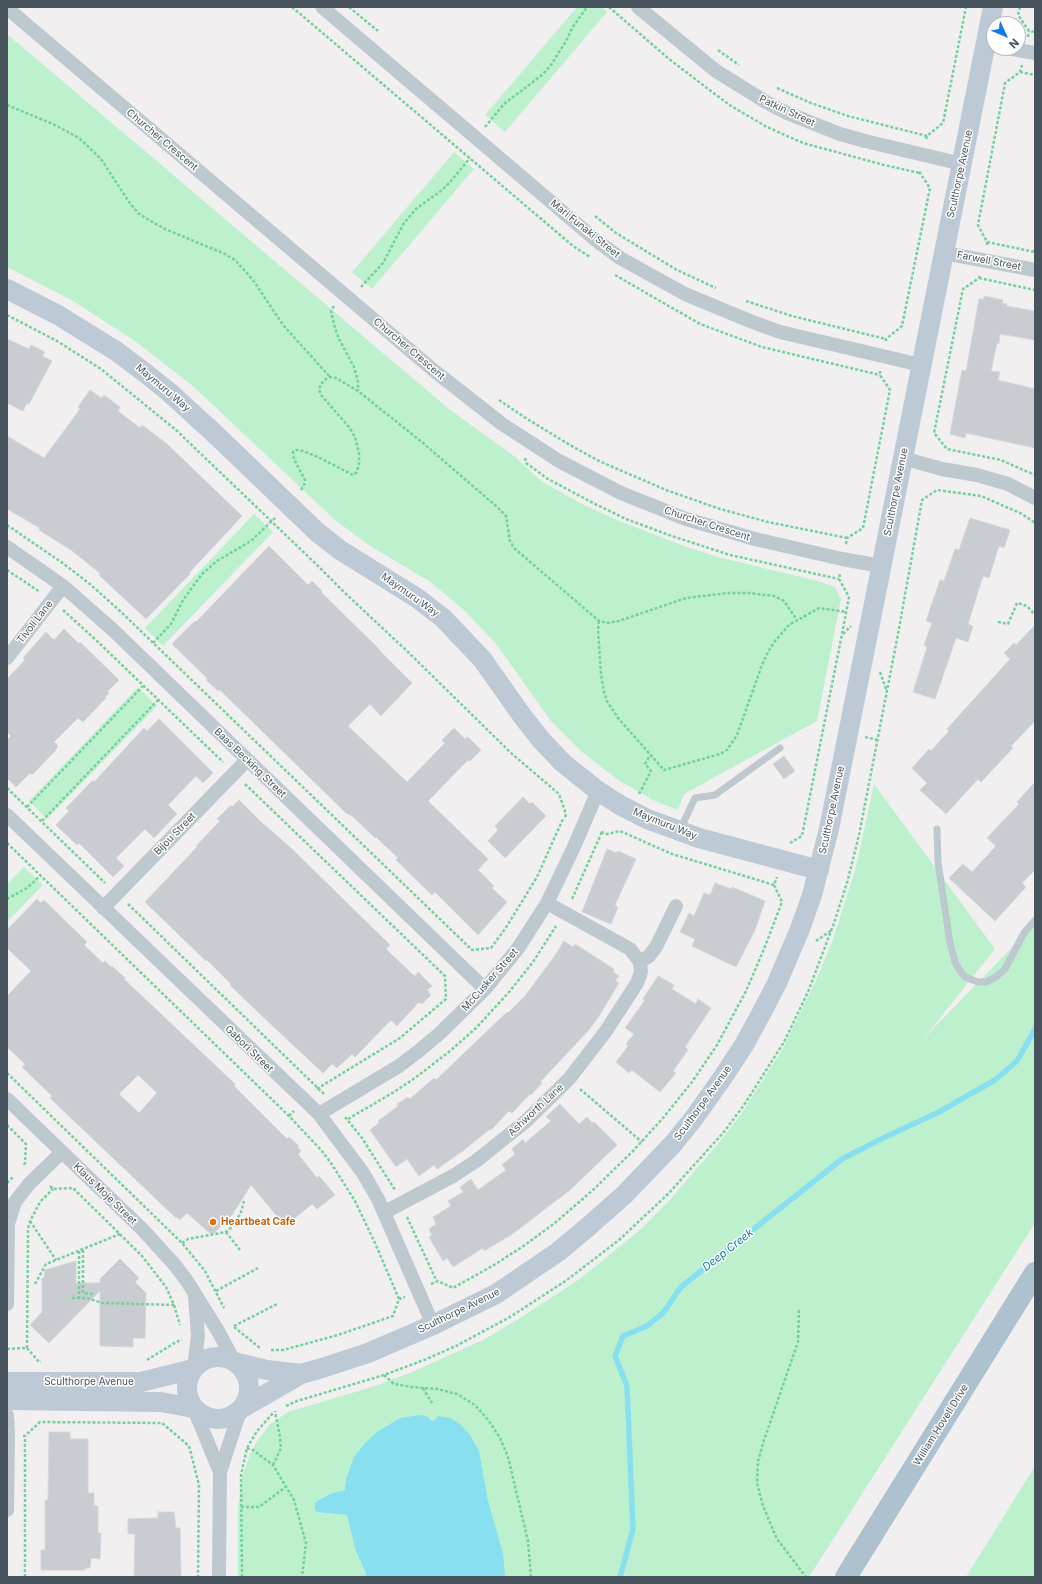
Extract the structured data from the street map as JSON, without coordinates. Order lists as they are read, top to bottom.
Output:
{
  "streets": {
    "main road": ["William Hovell Drive"],
    "street": [
      "Patkin Street",
      "Churcher Crescent",
      "Sculthorpe Avenue",
      "Mari Funaki Street",
      "Farwell Street",
      "Maymuru Way",
      "Tivoli Lane",
      "Baas Becking Street",
      "Bijou Street",
      "McCusker Street",
      "Gabori Street",
      "Ashworth Lane",
      "Klaus Moje Street"
    ]
  },
  "crossings": [
    ["Patkin Street", "Sculthorpe Avenue"],
    ["Churcher Crescent", "Sculthorpe Avenue"],
    ["Sculthorpe Avenue", "Mari Funaki Street"],
    ["Sculthorpe Avenue", "Farwell Street"],
    ["Sculthorpe Avenue", "Maymuru Way"],
    ["Sculthorpe Avenue", "Gabori Street"],
    ["Sculthorpe Avenue", "Klaus Moje Street"],
    ["Maymuru Way", "McCusker Street"],
    ["Tivoli Lane", "Baas Becking Street"],
    ["Baas Becking Street", "Bijou Street"],
    ["Baas Becking Street", "McCusker Street"],
    ["Bijou Street", "Gabori Street"],
    ["McCusker Street", "Gabori Street"],
    ["Gabori Street", "Ashworth Lane"]
  ],
  "water": ["Deep Creek"],
  "places": ["Heartbeat Cafe"],
  "north": "bottom right"
}
